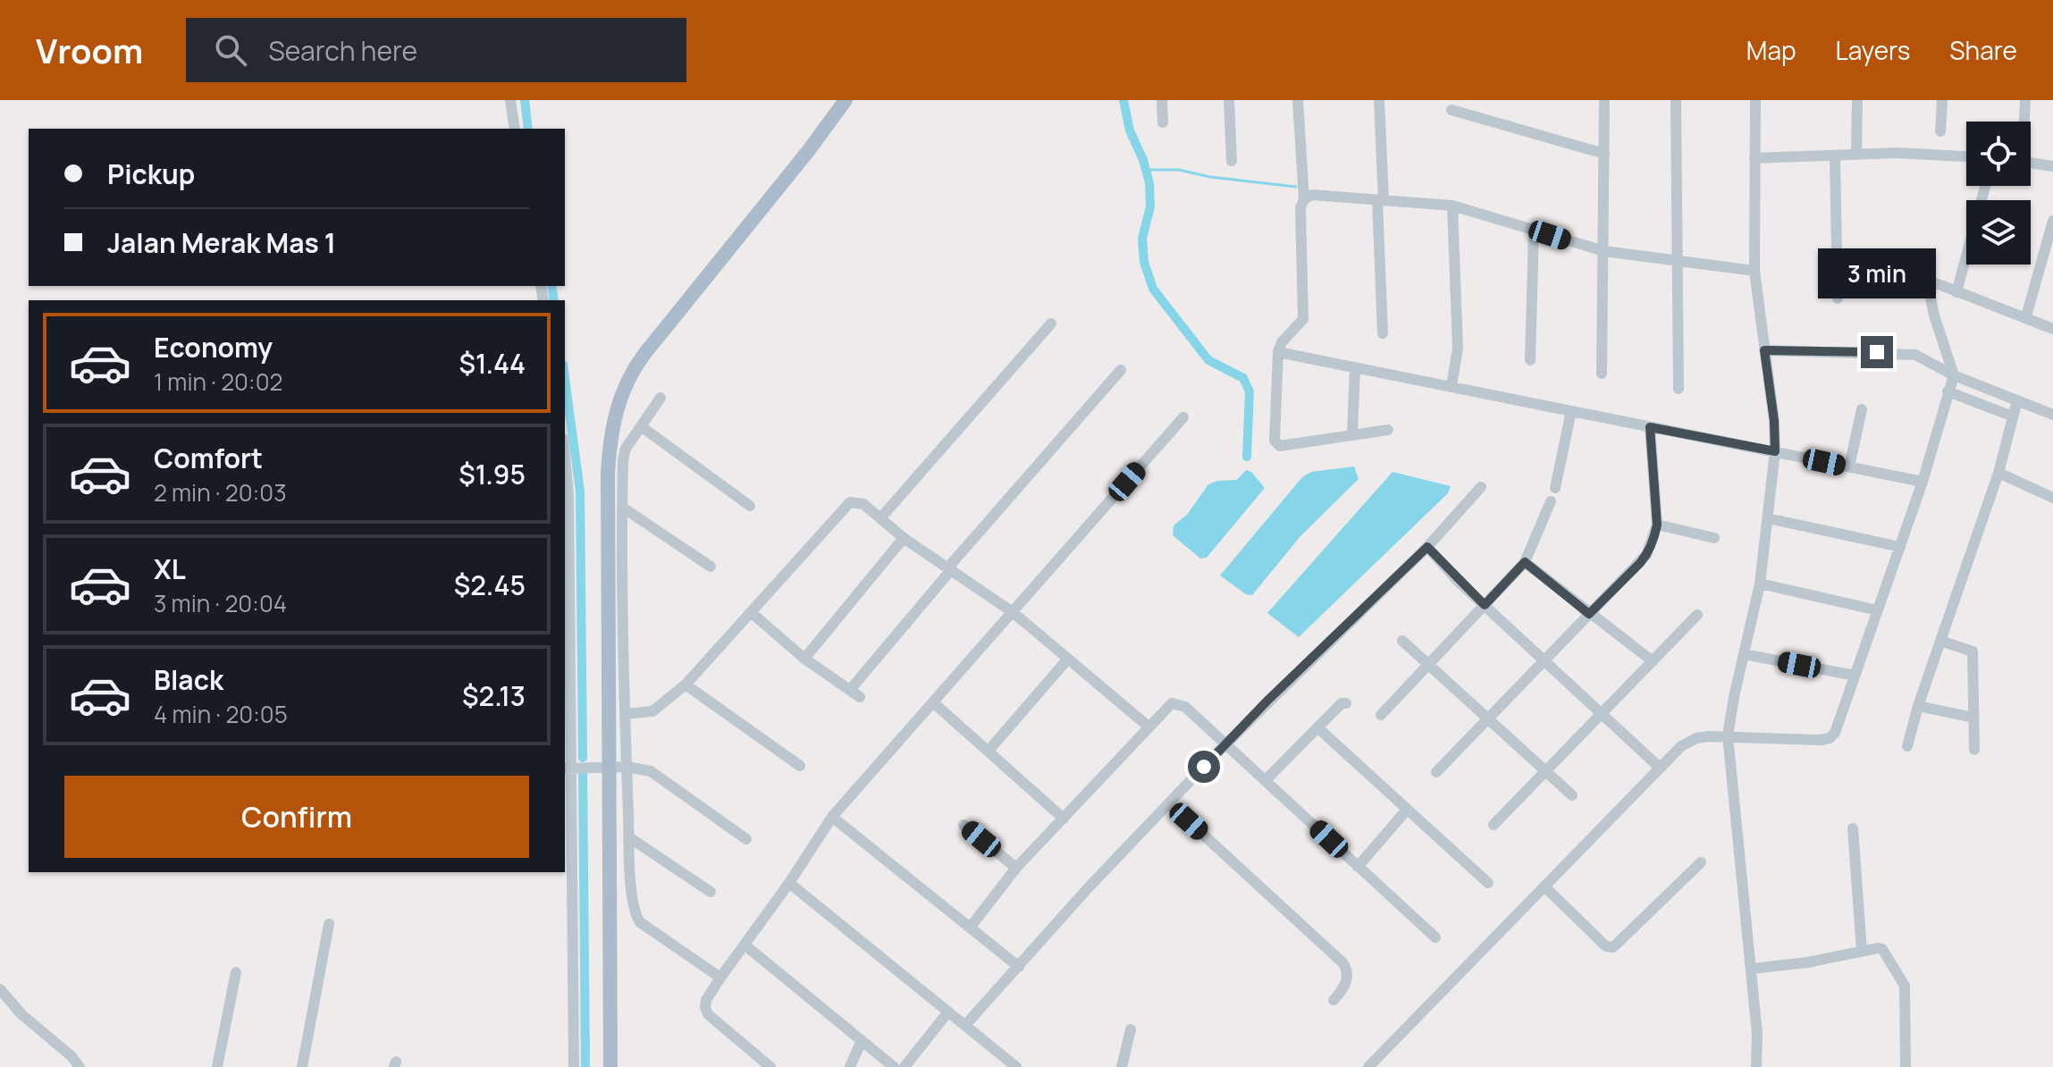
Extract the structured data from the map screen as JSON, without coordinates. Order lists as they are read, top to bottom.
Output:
{
  "page": {
    "header": "Vroom",
    "search": "Search here",
    "nav": ["Map", "Layers", "Share"],
    "banner": ["Pickup", "Jalan Merak Mas 1"],
    "bubble": "3 min",
    "list": [
      {
        "name": "Economy",
        "note": "1 min · 20:02",
        "value": "$1.44"
      },
      {
        "name": "Comfort",
        "note": "2 min · 20:03",
        "value": "$1.95"
      },
      {
        "name": "XL",
        "note": "3 min · 20:04",
        "value": "$2.45"
      },
      {
        "name": "Black",
        "note": "4 min · 20:05",
        "value": "$2.13"
      }
    ],
    "buttons": "Confirm"
  }
}
